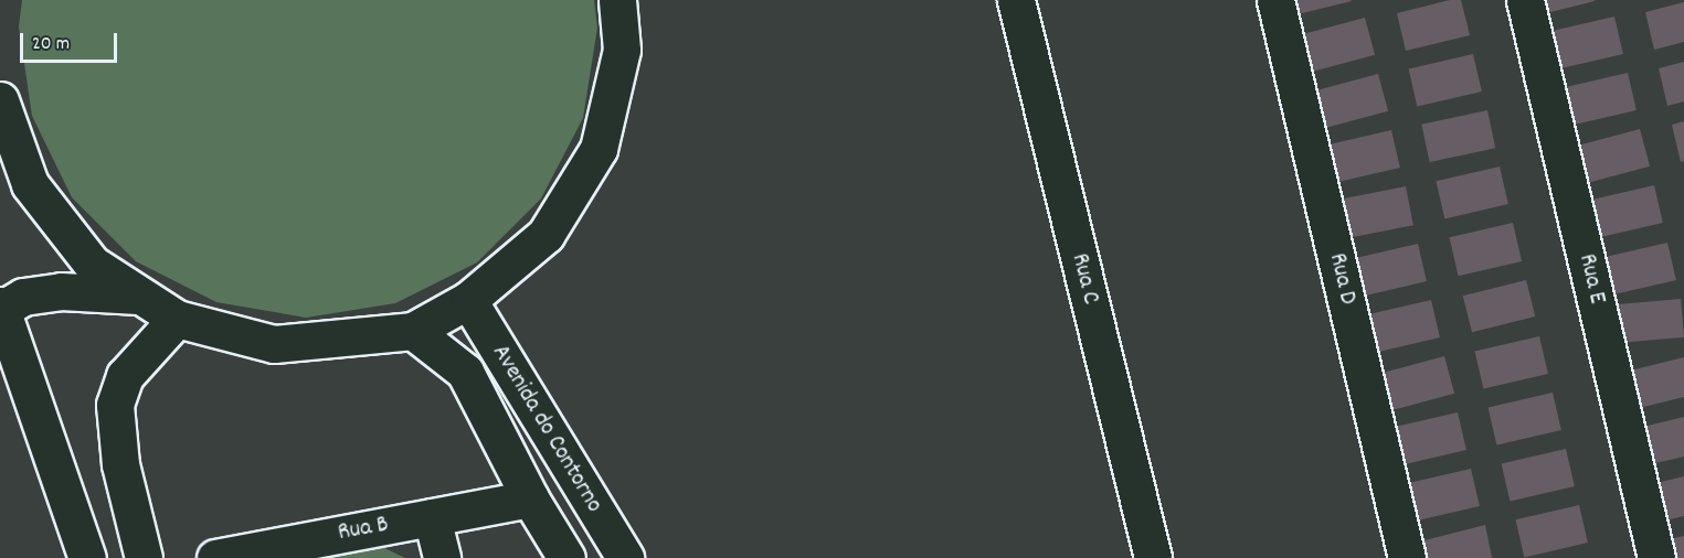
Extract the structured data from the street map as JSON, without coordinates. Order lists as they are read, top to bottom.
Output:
{
  "streets": {
    "street": [
      "Rua C",
      "Rua D",
      "Rua E",
      "Avenida do Contorno",
      "Rua B"
    ]
  },
  "crossings": [
    ["Avenida do Contorno", "Rua B"]
  ],
  "scale_bar": "20 m"
}
